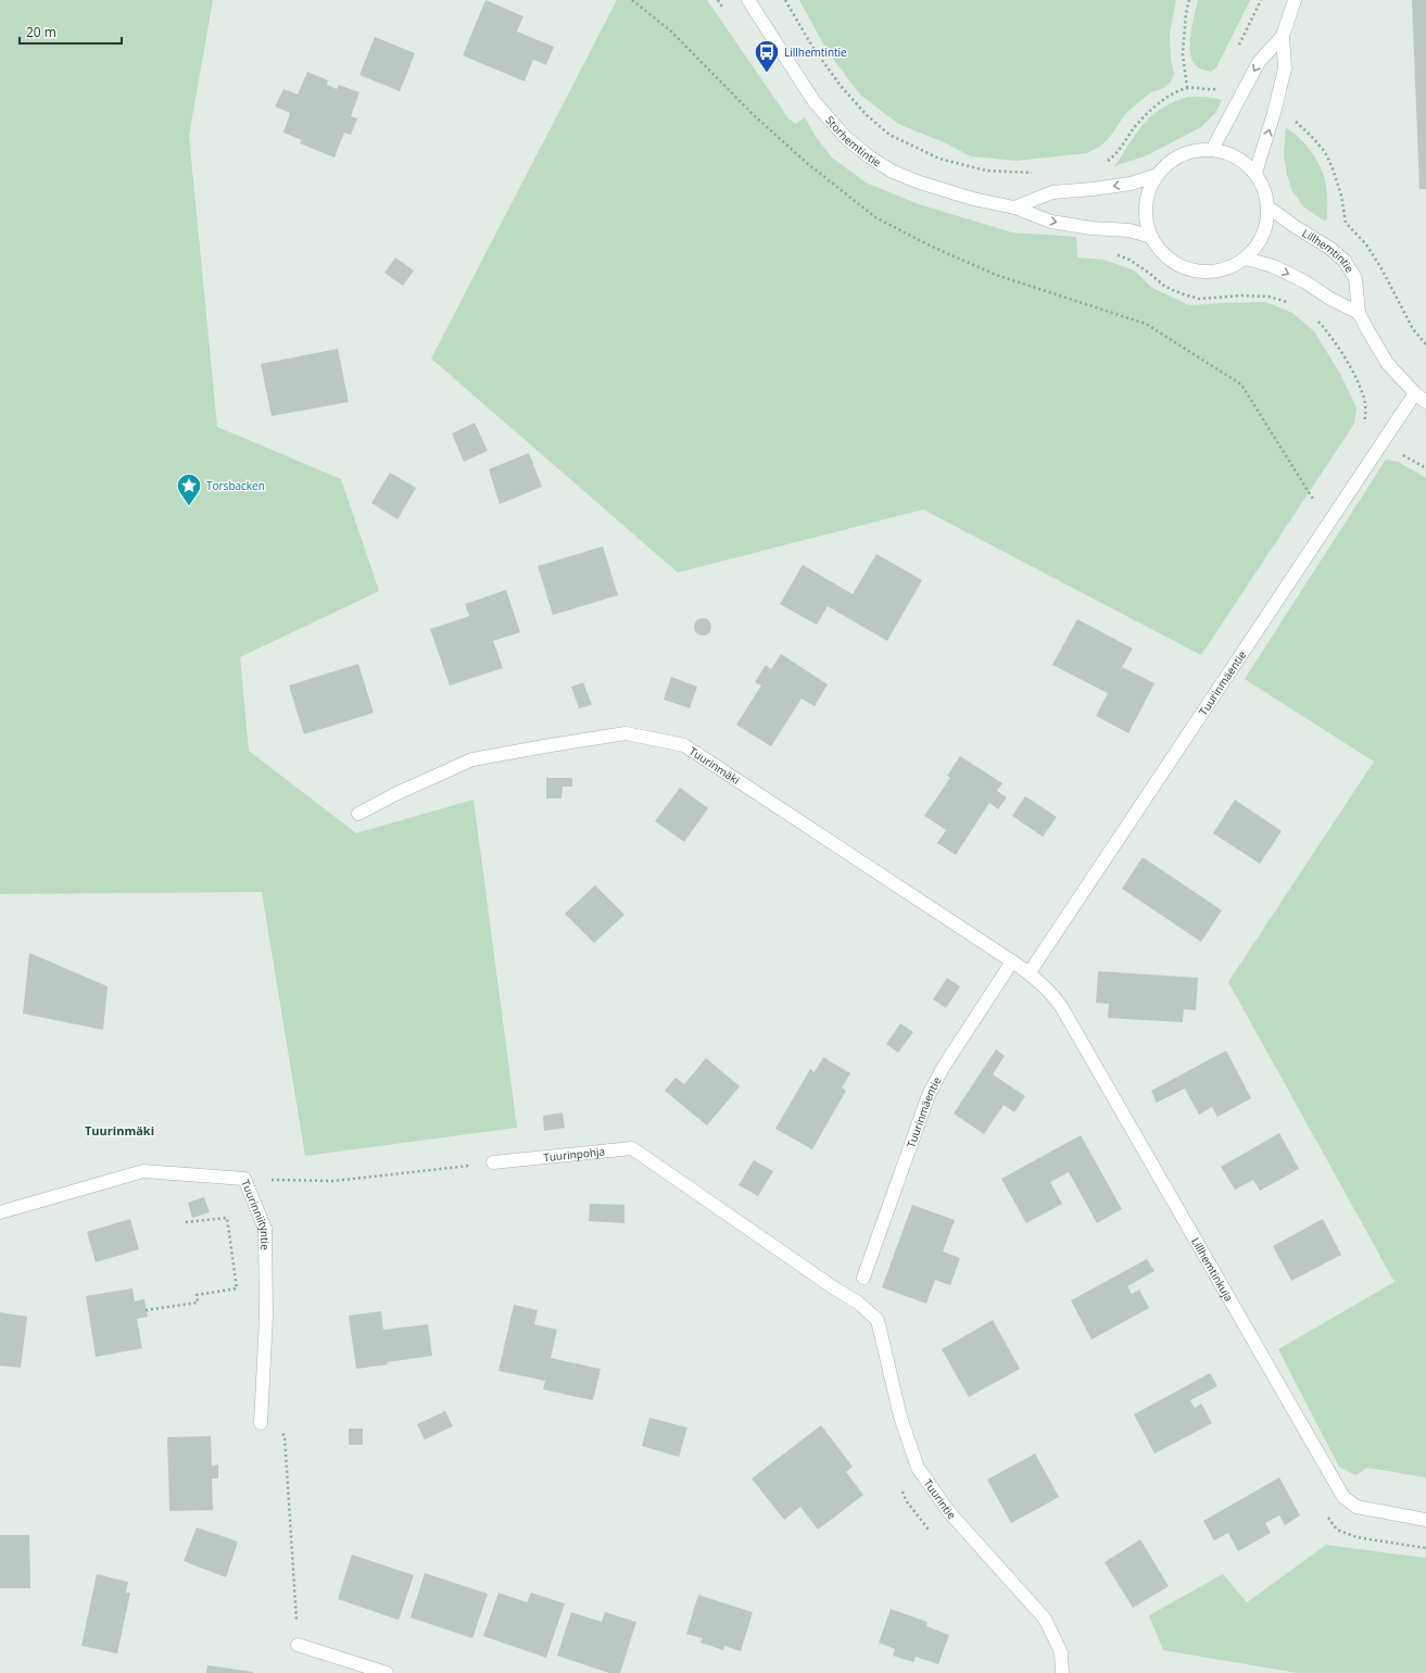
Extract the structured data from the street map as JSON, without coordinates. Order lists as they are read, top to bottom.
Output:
{
  "streets": {
    "street": [
      "Storhemtintie",
      "Lillhemtintie",
      "Tuurinmäentie",
      "Tuurinmäki",
      "Tuurinpohja",
      "Tuurinniityntie",
      "Lillhemtinkuja",
      "Tuurintie"
    ]
  },
  "crossings": [
    ["Storhemtintie", "Lillhemtintie"],
    ["Lillhemtintie", "Tuurinmäentie"],
    ["Tuurinmäentie", "Tuurinmäki"],
    ["Tuurinmäentie", "Lillhemtinkuja"],
    ["Tuurinmäki", "Lillhemtinkuja"],
    ["Tuurinpohja", "Tuurintie"]
  ],
  "districts": ["Tuurinmäki"],
  "places": {
    "bus stop": ["Lillhemtintie"],
    "place": ["Torsbacken"]
  },
  "scale_bar": "20 m"
}
